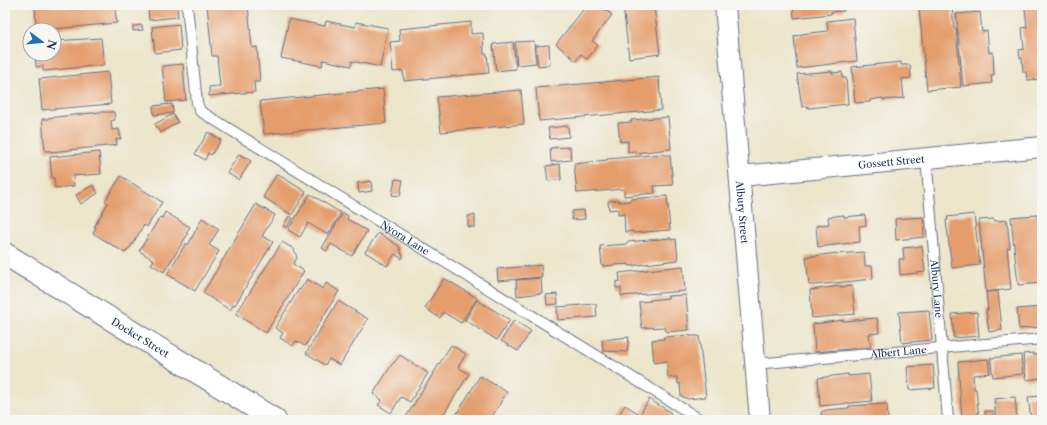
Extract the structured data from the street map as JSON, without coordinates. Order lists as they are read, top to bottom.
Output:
{
  "streets": {
    "main road": ["Docker Street"],
    "street": ["Gossett Street", "Albury Street"],
    "lane": ["Nyora Lane", "Albury Lane", "Albert Lane"]
  },
  "crossings": [
    ["Gossett Street", "Albury Street"],
    ["Gossett Street", "Albury Lane"],
    ["Albury Street", "Albert Lane"],
    ["Albury Lane", "Albert Lane"]
  ],
  "north": "right"
}
